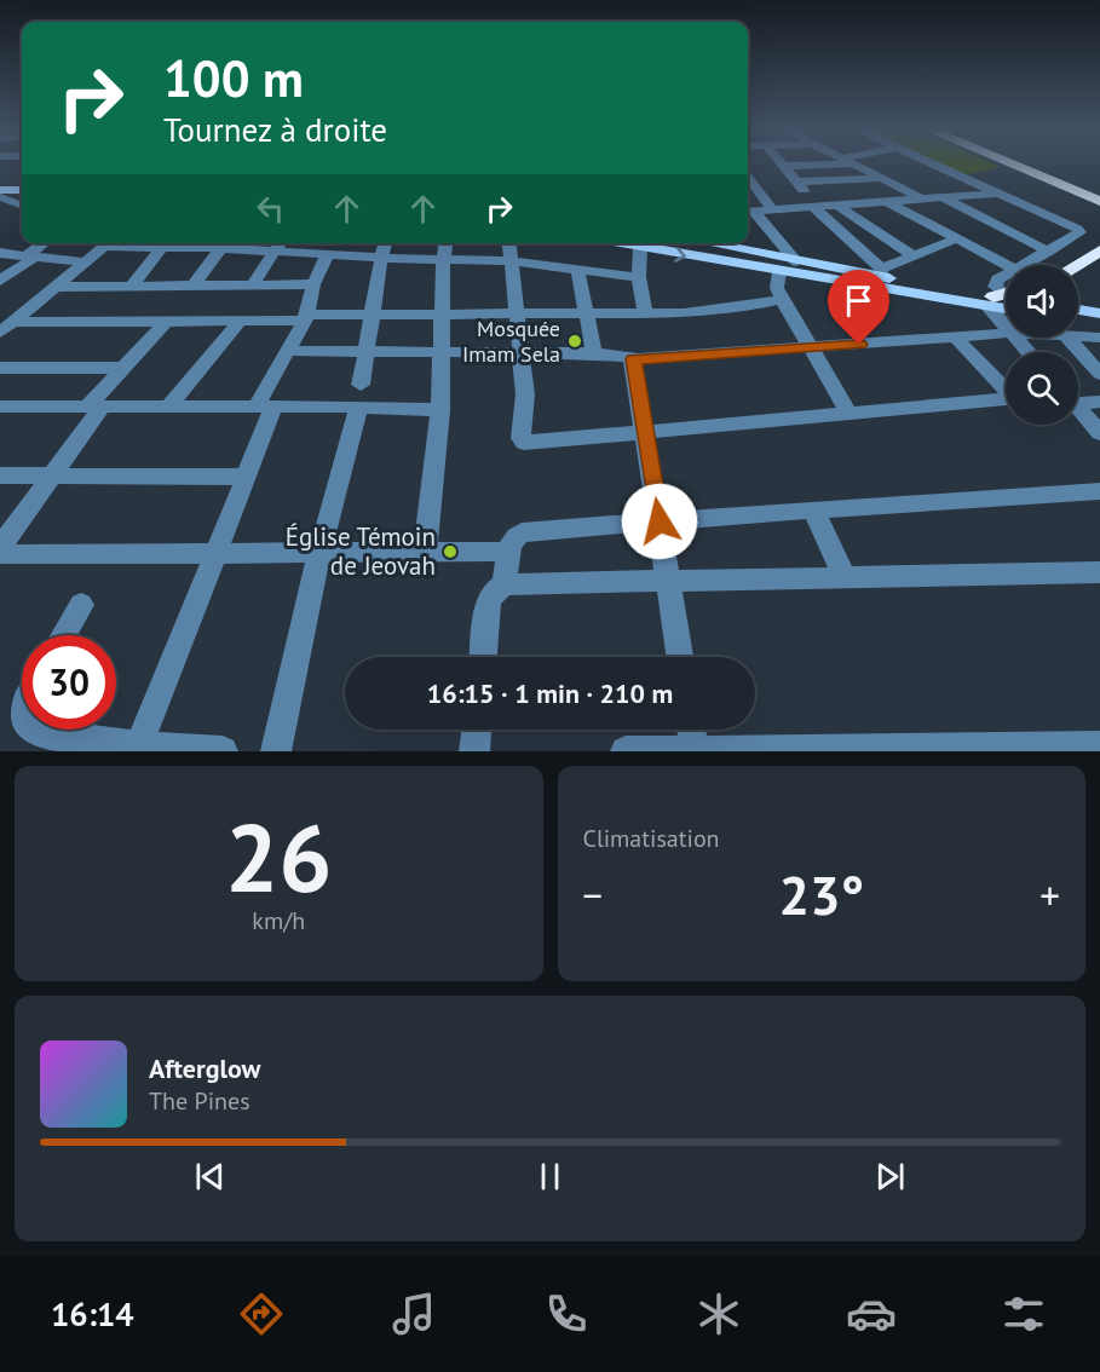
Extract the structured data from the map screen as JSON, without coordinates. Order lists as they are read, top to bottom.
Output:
{
  "places": ["Mosquée Imam Sela", "Église Témoin de Jeovah"],
  "page": {
    "turn": ["100 m", "Tournez à droite"],
    "limit": "30",
    "trip": "16:15 · 1 min · 210 m",
    "tile": [
      ["26", "km/h"],
      "Climatisation"
    ],
    "heat": ["−", "23°", "+"],
    "song": ["Afterglow", "The Pines"],
    "tabs": "16:14"
  }
}
